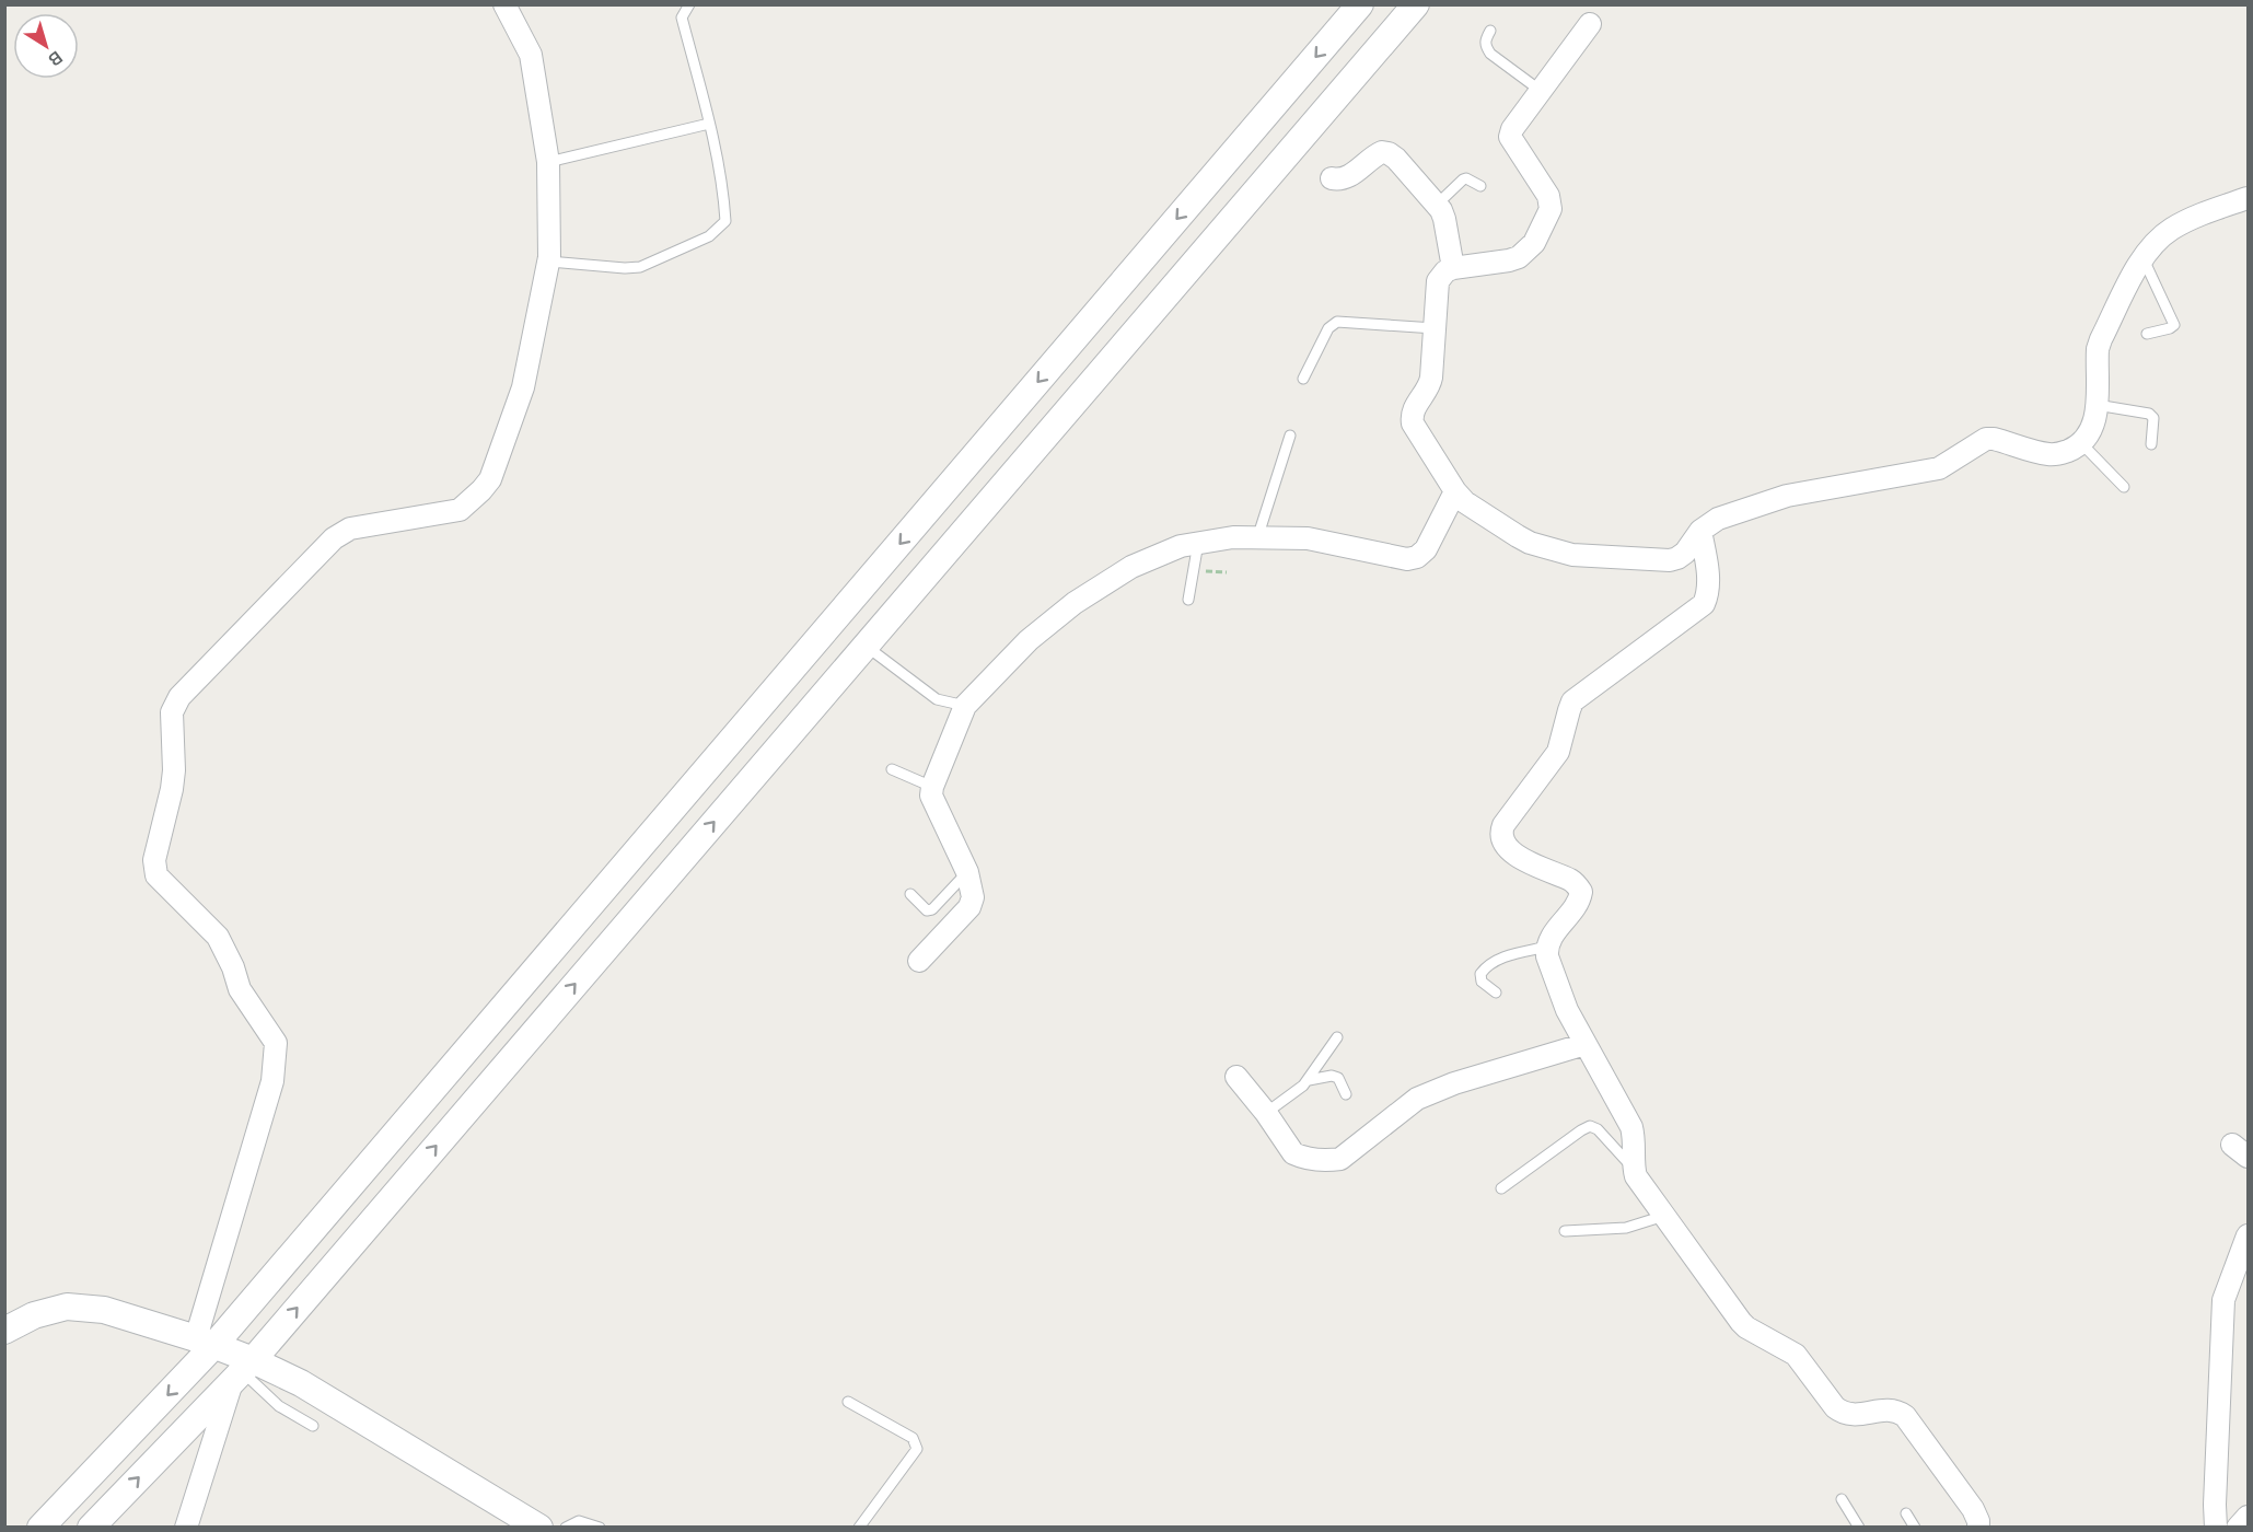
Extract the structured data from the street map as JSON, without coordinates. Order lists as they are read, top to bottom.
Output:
{
  "north": "bottom right"
}
